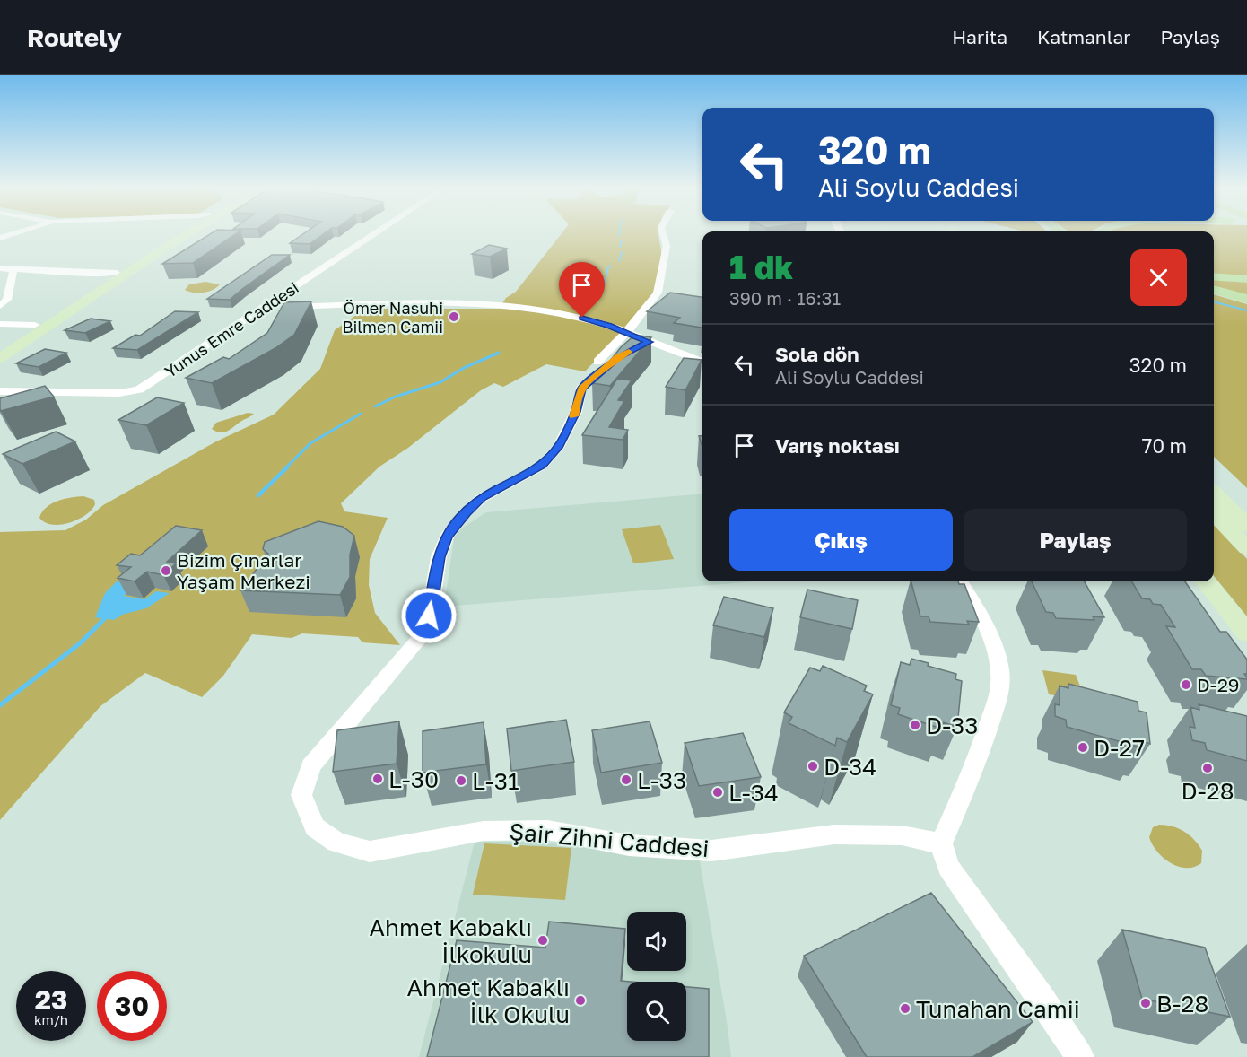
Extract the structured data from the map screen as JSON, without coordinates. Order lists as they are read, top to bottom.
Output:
{
  "streets": {
    "street": ["Yunus Emre Caddesi", "Şair Zihni Caddesi"]
  },
  "places": [
    "Ömer Nasuhi Bilmen Camii",
    "Bizim Çınarlar Yaşam Merkezi",
    "D-29",
    "D-33",
    "D-27",
    "D-34",
    "D-28",
    "L-30",
    "L-33",
    "L-31",
    "L-34",
    "Ahmet Kabaklı İlkokulu",
    "Ahmet Kabaklı İlk Okulu",
    "B-28",
    "Tunahan Camii"
  ],
  "page": {
    "header": "Routely",
    "nav": ["Harita", "Katmanlar", "Paylaş"],
    "turn": ["320 m", "Ali Soylu Caddesi"],
    "heading": ["1 dk", "390 m · 16:31"],
    "list": [
      {
        "name": "Sola dön",
        "note": "Ali Soylu Caddesi",
        "value": "320 m"
      },
      {
        "name": "Varış noktası",
        "value": "70 m"
      }
    ],
    "buttons": ["Çıkış", "Paylaş"],
    "speed": "23 km/h",
    "limit": "30"
  }
}
